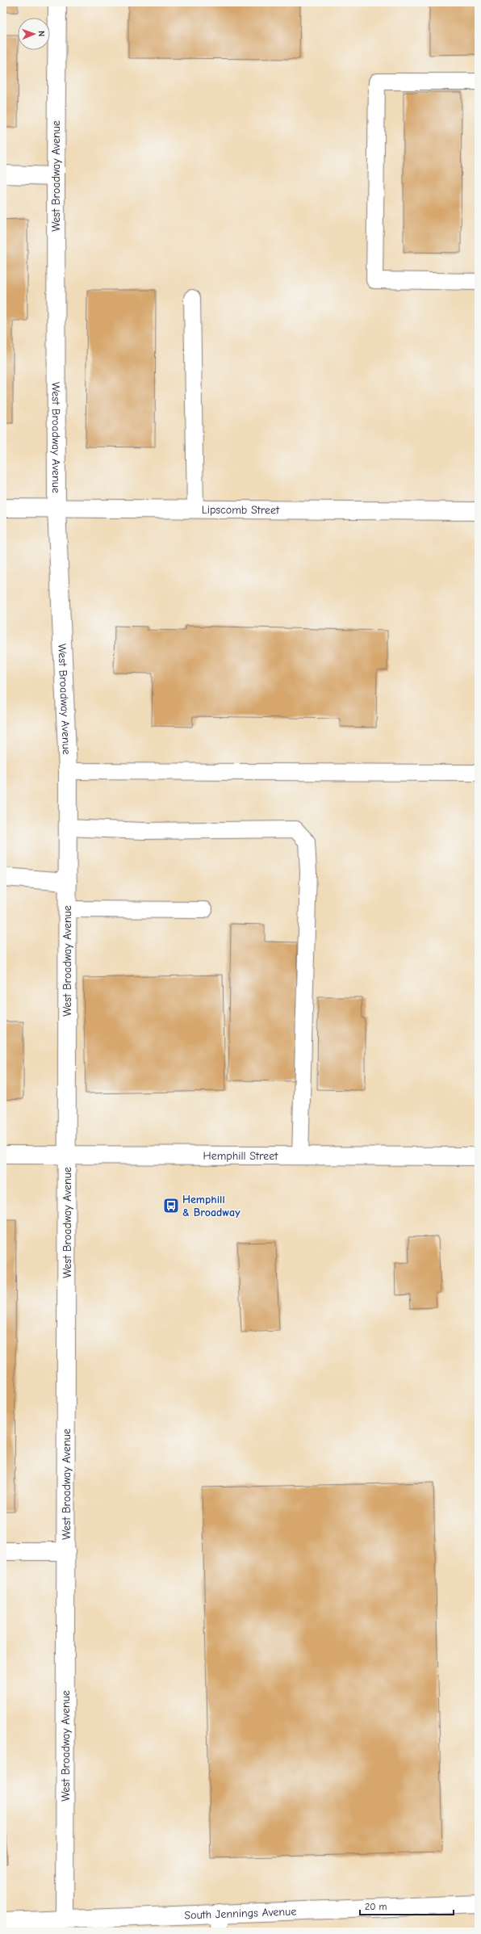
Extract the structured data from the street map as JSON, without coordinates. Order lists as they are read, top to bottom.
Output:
{
  "streets": {
    "street": [
      "West Broadway Avenue",
      "Lipscomb Street",
      "Hemphill Street",
      "South Jennings Avenue"
    ]
  },
  "crossings": [
    ["West Broadway Avenue", "Lipscomb Street"],
    ["West Broadway Avenue", "Hemphill Street"],
    ["West Broadway Avenue", "South Jennings Avenue"]
  ],
  "places": {
    "bus stop": ["Hemphill & Broadway"]
  },
  "scale_bar": "20 m",
  "north": "right"
}
